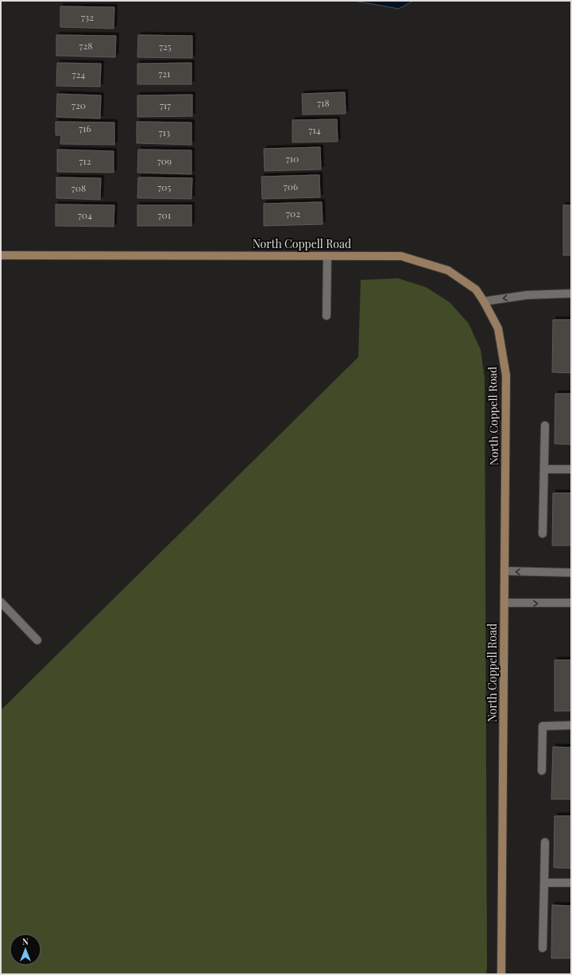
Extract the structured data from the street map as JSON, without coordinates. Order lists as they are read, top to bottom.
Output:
{
  "streets": {
    "street": ["North Coppell Road"]
  },
  "house_numbers": [
    "732",
    "728",
    "725",
    "721",
    "724",
    "718",
    "720",
    "717",
    "716",
    "714",
    "713",
    "710",
    "712",
    "709",
    "706",
    "705",
    "708",
    "702",
    "704",
    "701"
  ],
  "north": "top"
}
